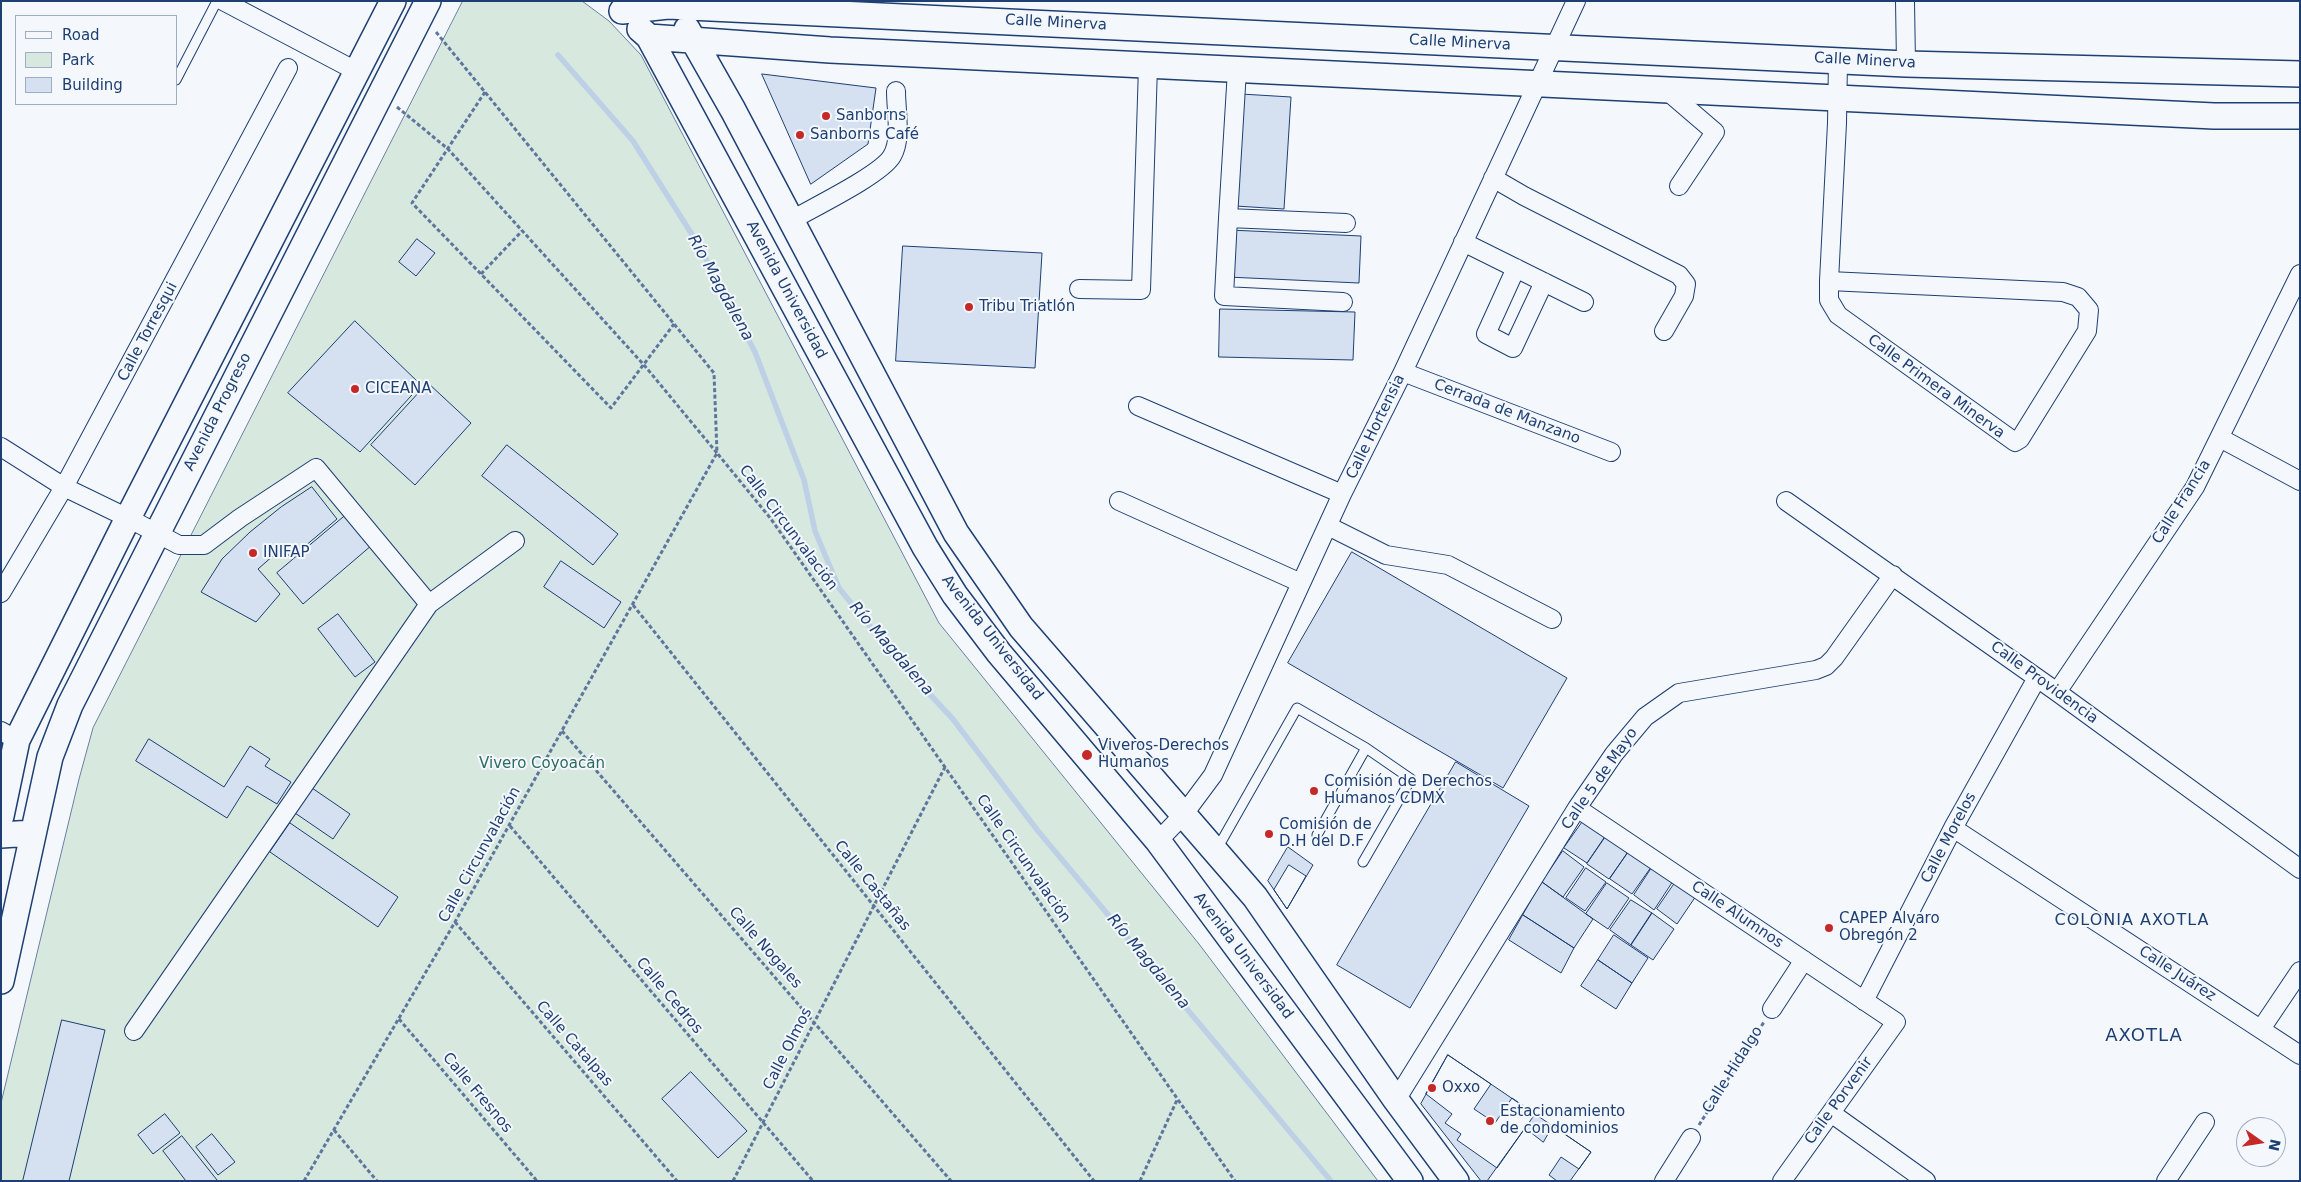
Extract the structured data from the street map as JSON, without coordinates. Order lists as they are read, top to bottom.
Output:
{
  "streets": {
    "street": [
      "Calle Minerva",
      "Avenida Universidad",
      "Calle Torresqui",
      "Calle Primera Minerva",
      "Avenida Progreso",
      "Cerrada de Manzano",
      "Calle Hortensia",
      "Calle Francia",
      "Calle Providencia",
      "Calle 5 de Mayo",
      "Calle Morelos",
      "Calle Alumnos",
      "Calle Juárez",
      "Calle Porvenir"
    ],
    "path": [
      "Calle Circunvalación",
      "Calle Castañas",
      "Calle Nogales",
      "Calle Cedros",
      "Calle Catalpas",
      "Calle Olmos",
      "Calle Hidalgo",
      "Calle Fresnos"
    ]
  },
  "crossings": [
    ["Calle Minerva", "Avenida Universidad"],
    ["Calle Minerva", "Calle Primera Minerva"],
    ["Calle Minerva", "Calle Hortensia"],
    ["Avenida Universidad", "Calle Hortensia"],
    ["Avenida Universidad", "Calle 5 de Mayo"],
    ["Cerrada de Manzano", "Calle Hortensia"],
    ["Calle Francia", "Calle Providencia"],
    ["Calle Circunvalación", "Calle Castañas"],
    ["Calle Circunvalación", "Calle Nogales"],
    ["Calle Circunvalación", "Calle Cedros"],
    ["Calle Circunvalación", "Calle Catalpas"],
    ["Calle Circunvalación", "Calle Olmos"],
    ["Calle Circunvalación", "Calle Fresnos"],
    ["Calle Providencia", "Calle 5 de Mayo"],
    ["Calle Providencia", "Calle Morelos"],
    ["Calle 5 de Mayo", "Calle Alumnos"],
    ["Calle Morelos", "Calle Alumnos"],
    ["Calle Morelos", "Calle Juárez"],
    ["Calle Castañas", "Calle Olmos"],
    ["Calle Alumnos", "Calle Porvenir"],
    ["Calle Nogales", "Calle Olmos"],
    ["Calle Cedros", "Calle Olmos"]
  ],
  "districts": ["COLONIA AXOTLA", "AXOTLA"],
  "water": ["Río Magdalena"],
  "parks": ["Vivero Coyoacán"],
  "places": [
    "Sanborns",
    "Sanborns Café",
    "Tribu Triatlón",
    "CICEANA",
    "INIFAP",
    "Viveros-Derechos Humanos",
    "Comisión de Derechos Humanos CDMX",
    "Comisión de D.H del D.F",
    "CAPEP Alvaro Obregón 2",
    "Oxxo",
    "Estacionamiento de condominios"
  ],
  "legend": ["Road", "Park", "Building"],
  "north": "right"
}
